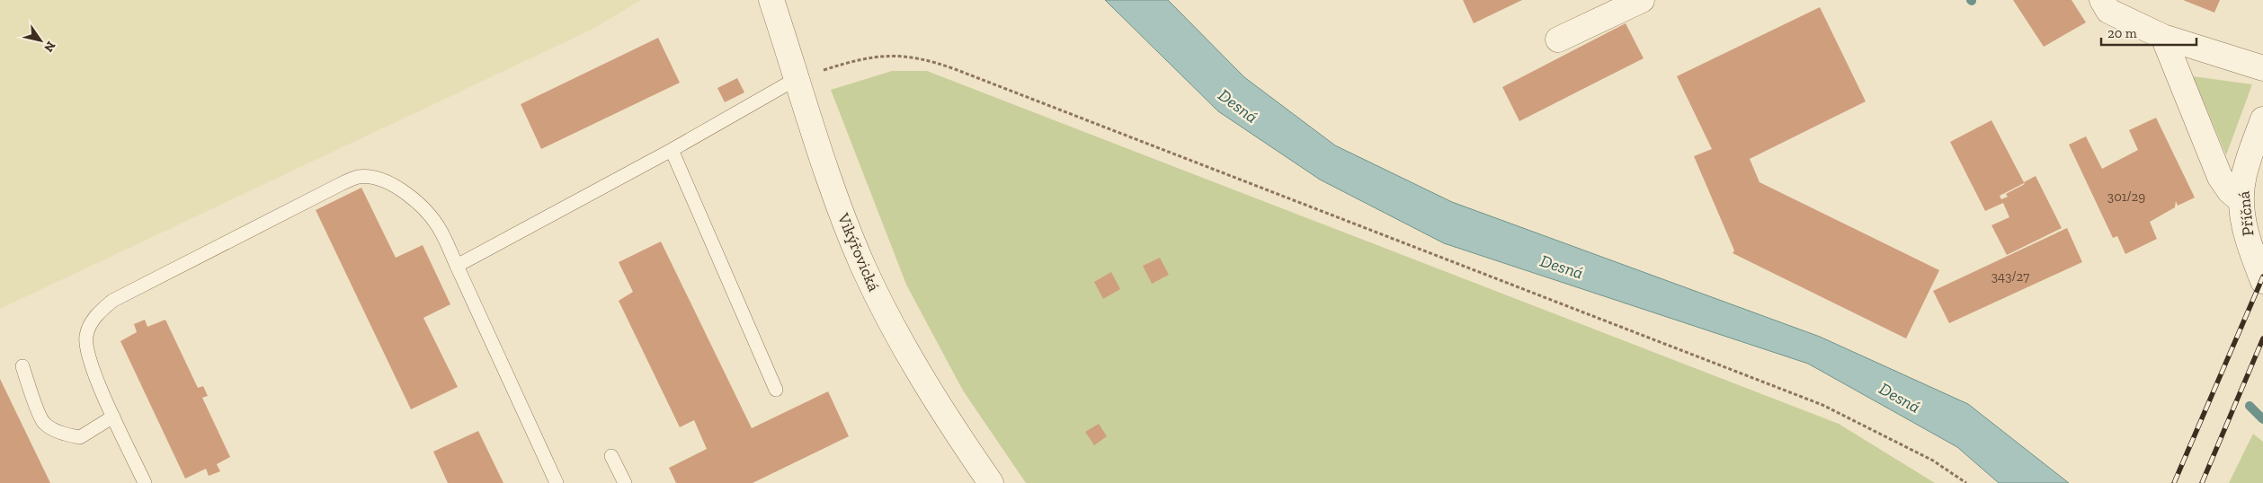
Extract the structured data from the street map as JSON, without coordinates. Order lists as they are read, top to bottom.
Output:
{
  "streets": {
    "street": ["Příčná", "Vikýřovická"]
  },
  "water": ["Desná"],
  "house_numbers": ["301/29", "343/27"],
  "scale_bar": "20 m",
  "north": "bottom right"
}
